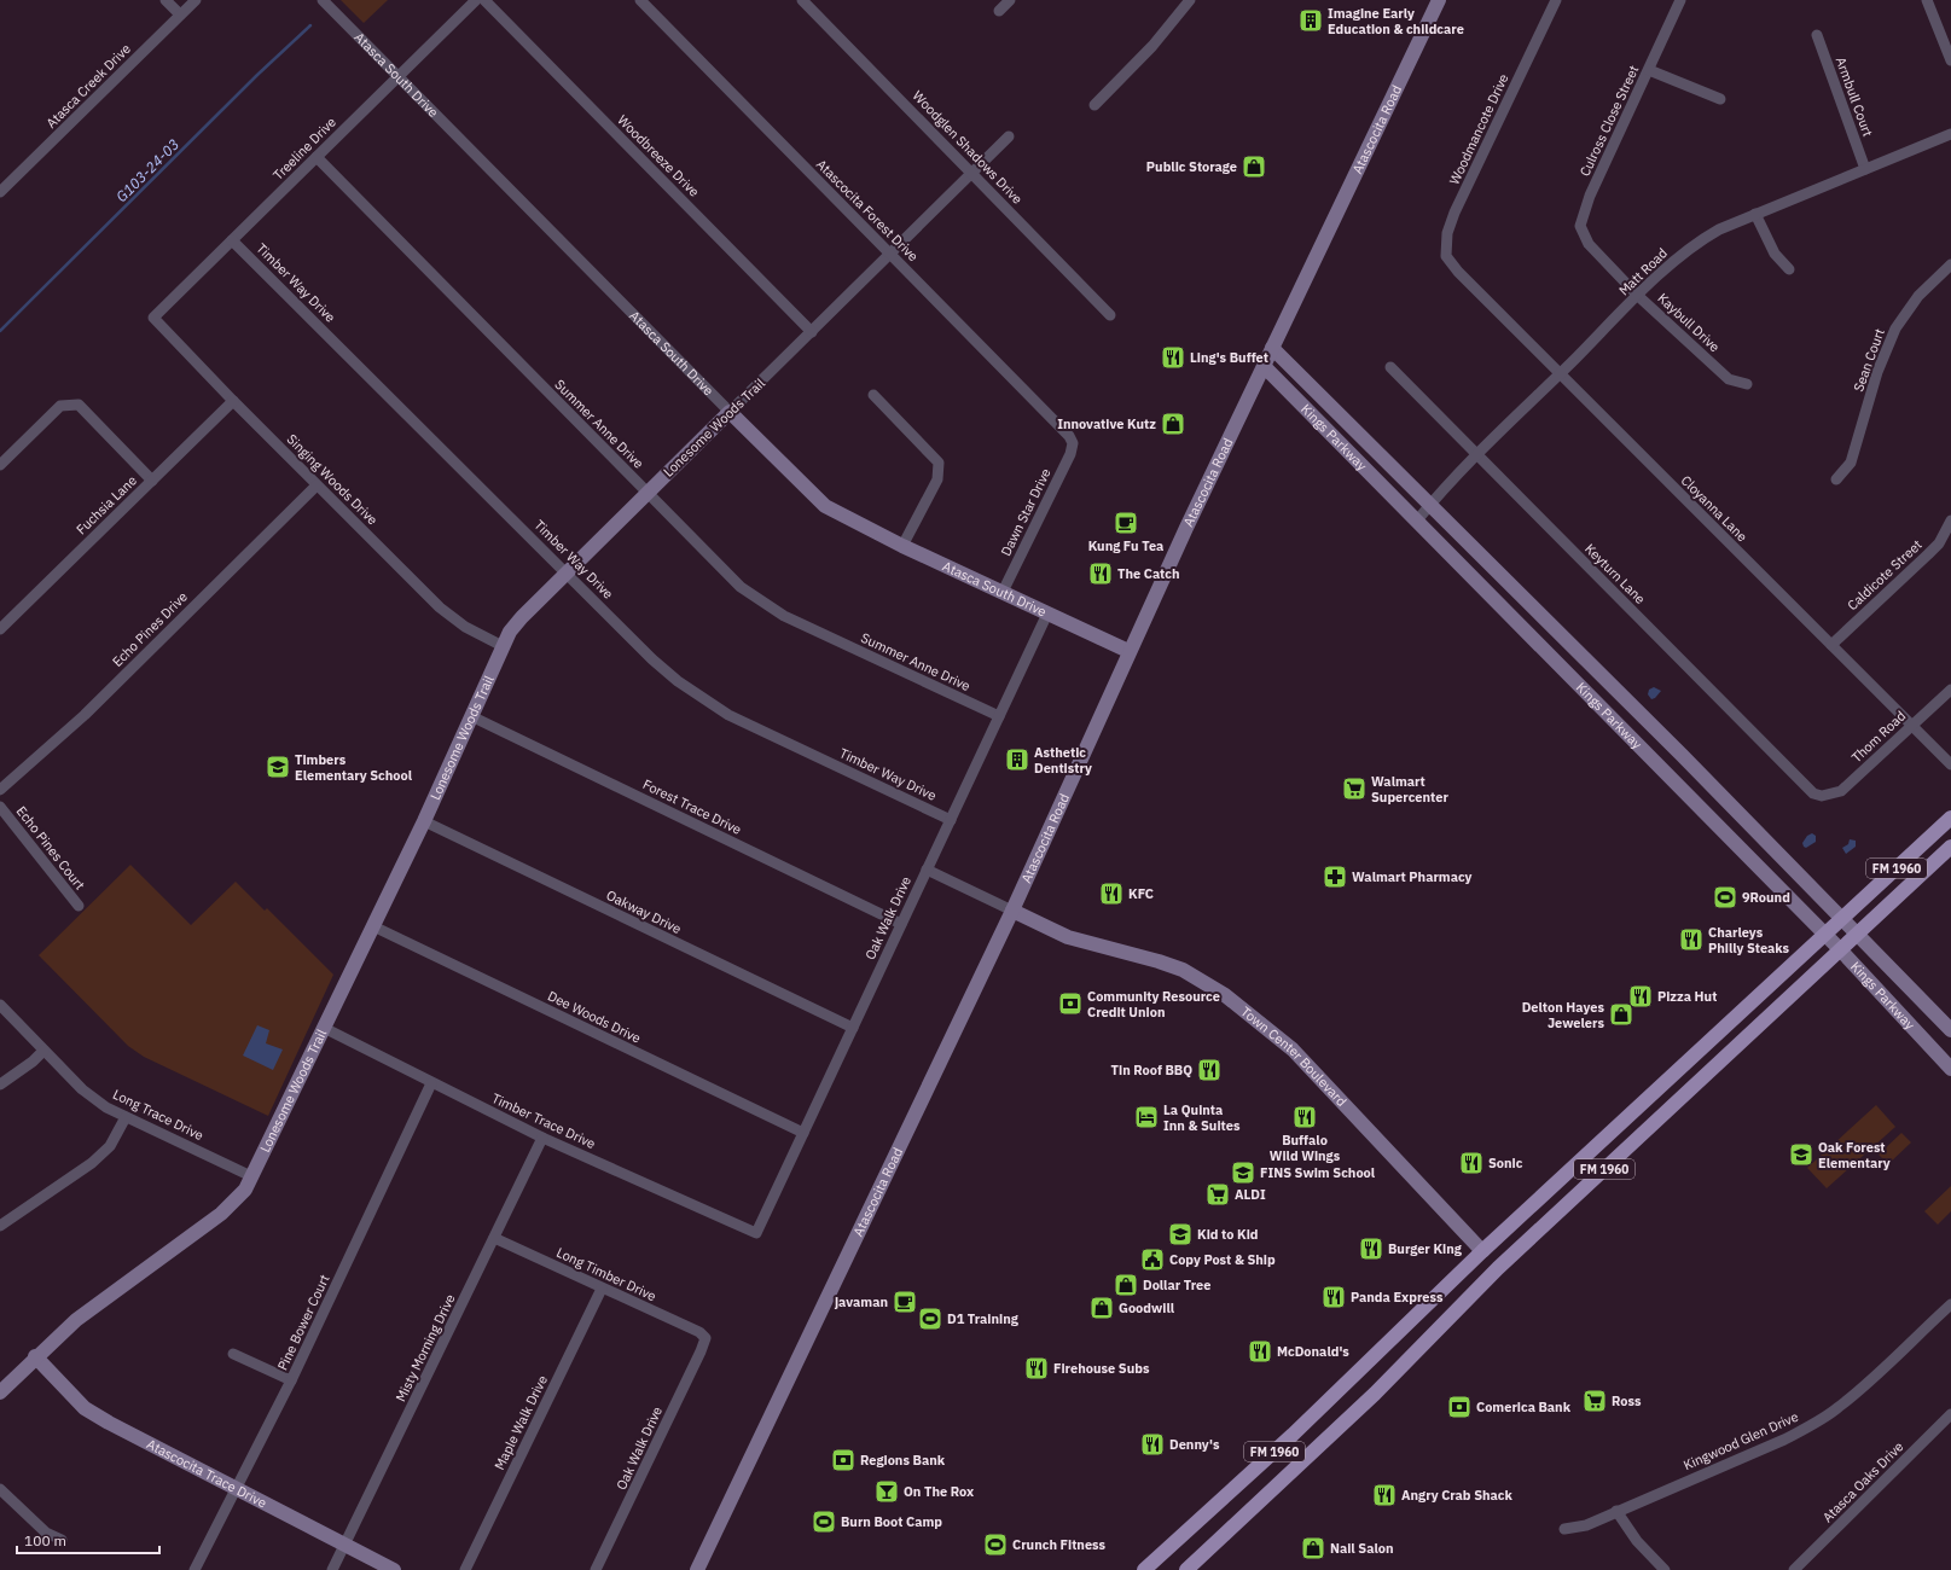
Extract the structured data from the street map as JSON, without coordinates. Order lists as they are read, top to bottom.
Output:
{
  "streets": {
    "main road": ["FM 1960"],
    "street": [
      "Atasca South Drive",
      "Atasca Creek Drive",
      "Armbull Court",
      "Culross Close Street",
      "Atascocita Road",
      "Woodmancote Drive",
      "Woodglen Shadows Drive",
      "Treeline Drive",
      "Woodbreeze Drive",
      "Atascocita Forest Drive",
      "Matt Road",
      "Timber Way Drive",
      "Kaybull Drive",
      "Sean Court",
      "Summer Anne Drive",
      "Lonesome Woods Trail",
      "Kings Parkway",
      "Singing Woods Drive",
      "Fuchsia Lane",
      "Cloyanna Lane",
      "Dawn Star Drive",
      "Keyturn Lane",
      "Caldicote Street",
      "Echo Pines Drive",
      "Thom Road",
      "Forest Trace Drive",
      "Echo Pines Court",
      "Oakway Drive",
      "Oak Walk Drive",
      "Dee Woods Drive",
      "Town Center Boulevard",
      "Long Trace Drive",
      "Timber Trace Drive",
      "Long Timber Drive",
      "Pine Bower Court",
      "Misty Morning Drive",
      "Maple Walk Drive",
      "Kingwood Glen Drive",
      "Atascocita Trace Drive",
      "Atasca Oaks Drive"
    ]
  },
  "crossings": [
    ["Atasca South Drive", "Atascocita Road"],
    ["Atasca South Drive", "Treeline Drive"],
    ["Atasca South Drive", "Lonesome Woods Trail"],
    ["Atasca South Drive", "Dawn Star Drive"],
    ["Atasca South Drive", "Oak Walk Drive"],
    ["Armbull Court", "Matt Road"],
    ["Culross Close Street", "Kaybull Drive"],
    ["Atascocita Road", "Kings Parkway"],
    ["Atascocita Road", "Town Center Boulevard"],
    ["Woodmancote Drive", "Cloyanna Lane"],
    ["Woodglen Shadows Drive", "Lonesome Woods Trail"],
    ["Treeline Drive", "Timber Way Drive"],
    ["Treeline Drive", "Summer Anne Drive"],
    ["Treeline Drive", "Singing Woods Drive"],
    ["Woodbreeze Drive", "Lonesome Woods Trail"],
    ["Atascocita Forest Drive", "Lonesome Woods Trail"],
    ["Atascocita Forest Drive", "Dawn Star Drive"],
    ["Matt Road", "Kaybull Drive"],
    ["Matt Road", "Kings Parkway"],
    ["Matt Road", "Cloyanna Lane"],
    ["Matt Road", "Keyturn Lane"],
    ["Timber Way Drive", "Lonesome Woods Trail"],
    ["Timber Way Drive", "Oak Walk Drive"],
    ["Summer Anne Drive", "Lonesome Woods Trail"],
    ["Summer Anne Drive", "Oak Walk Drive"],
    ["Lonesome Woods Trail", "Singing Woods Drive"],
    ["Lonesome Woods Trail", "Forest Trace Drive"],
    ["Lonesome Woods Trail", "Oakway Drive"],
    ["Lonesome Woods Trail", "Dee Woods Drive"],
    ["Lonesome Woods Trail", "Long Trace Drive"],
    ["Lonesome Woods Trail", "Timber Trace Drive"],
    ["Lonesome Woods Trail", "Atascocita Trace Drive"],
    ["Kings Parkway", "FM 1960"],
    ["Singing Woods Drive", "Fuchsia Lane"],
    ["Singing Woods Drive", "Echo Pines Drive"],
    ["Cloyanna Lane", "Caldicote Street"],
    ["Cloyanna Lane", "Thom Road"],
    ["Keyturn Lane", "Thom Road"],
    ["Forest Trace Drive", "Oak Walk Drive"],
    ["FM 1960", "Town Center Boulevard"],
    ["Oakway Drive", "Oak Walk Drive"],
    ["Oak Walk Drive", "Dee Woods Drive"],
    ["Oak Walk Drive", "Town Center Boulevard"],
    ["Oak Walk Drive", "Timber Trace Drive"],
    ["Oak Walk Drive", "Long Timber Drive"],
    ["Timber Trace Drive", "Pine Bower Court"],
    ["Timber Trace Drive", "Misty Morning Drive"],
    ["Long Timber Drive", "Misty Morning Drive"],
    ["Long Timber Drive", "Maple Walk Drive"],
    ["Pine Bower Court", "Atascocita Trace Drive"],
    ["Misty Morning Drive", "Atascocita Trace Drive"]
  ],
  "water": ["G103-24-03"],
  "places": {
    "building": ["Imagine Early Education & childcare", "Asthetic Dentistry"],
    "shop": [
      "Public Storage",
      "Innovative Kutz",
      "Delton Hayes Jewelers",
      "Dollar Tree",
      "Goodwill",
      "Nail Salon"
    ],
    "restaurant": [
      "Ling's Buffet",
      "The Catch",
      "KFC",
      "Charleys Philly Steaks",
      "Pizza Hut",
      "Tin Roof BBQ",
      "Buffalo Wild Wings",
      "Sonic",
      "Burger King",
      "Panda Express",
      "McDonald's",
      "Firehouse Subs",
      "Denny's",
      "Angry Crab Shack"
    ],
    "cafe": ["Kung Fu Tea", "javaman"],
    "school or university": [
      "Timbers Elementary School",
      "Oak Forest Elementary",
      "FINS Swim School",
      "Kid to Kid"
    ],
    "supermarket": ["Walmart Supercenter", "ALDI", "Ross"],
    "pharmacy": ["Walmart Pharmacy"],
    "sports": [
      "9Round",
      "D1 Training",
      "Burn Boot Camp",
      "Crunch Fitness"
    ],
    "bank": ["Community Resource Credit Union", "Comerica Bank", "Regions Bank"],
    "hotel": ["La Quinta Inn & Suites"],
    "public building": ["Copy Post & Ship"],
    "bar": ["On The Rox"]
  },
  "scale_bar": "100 m"
}
